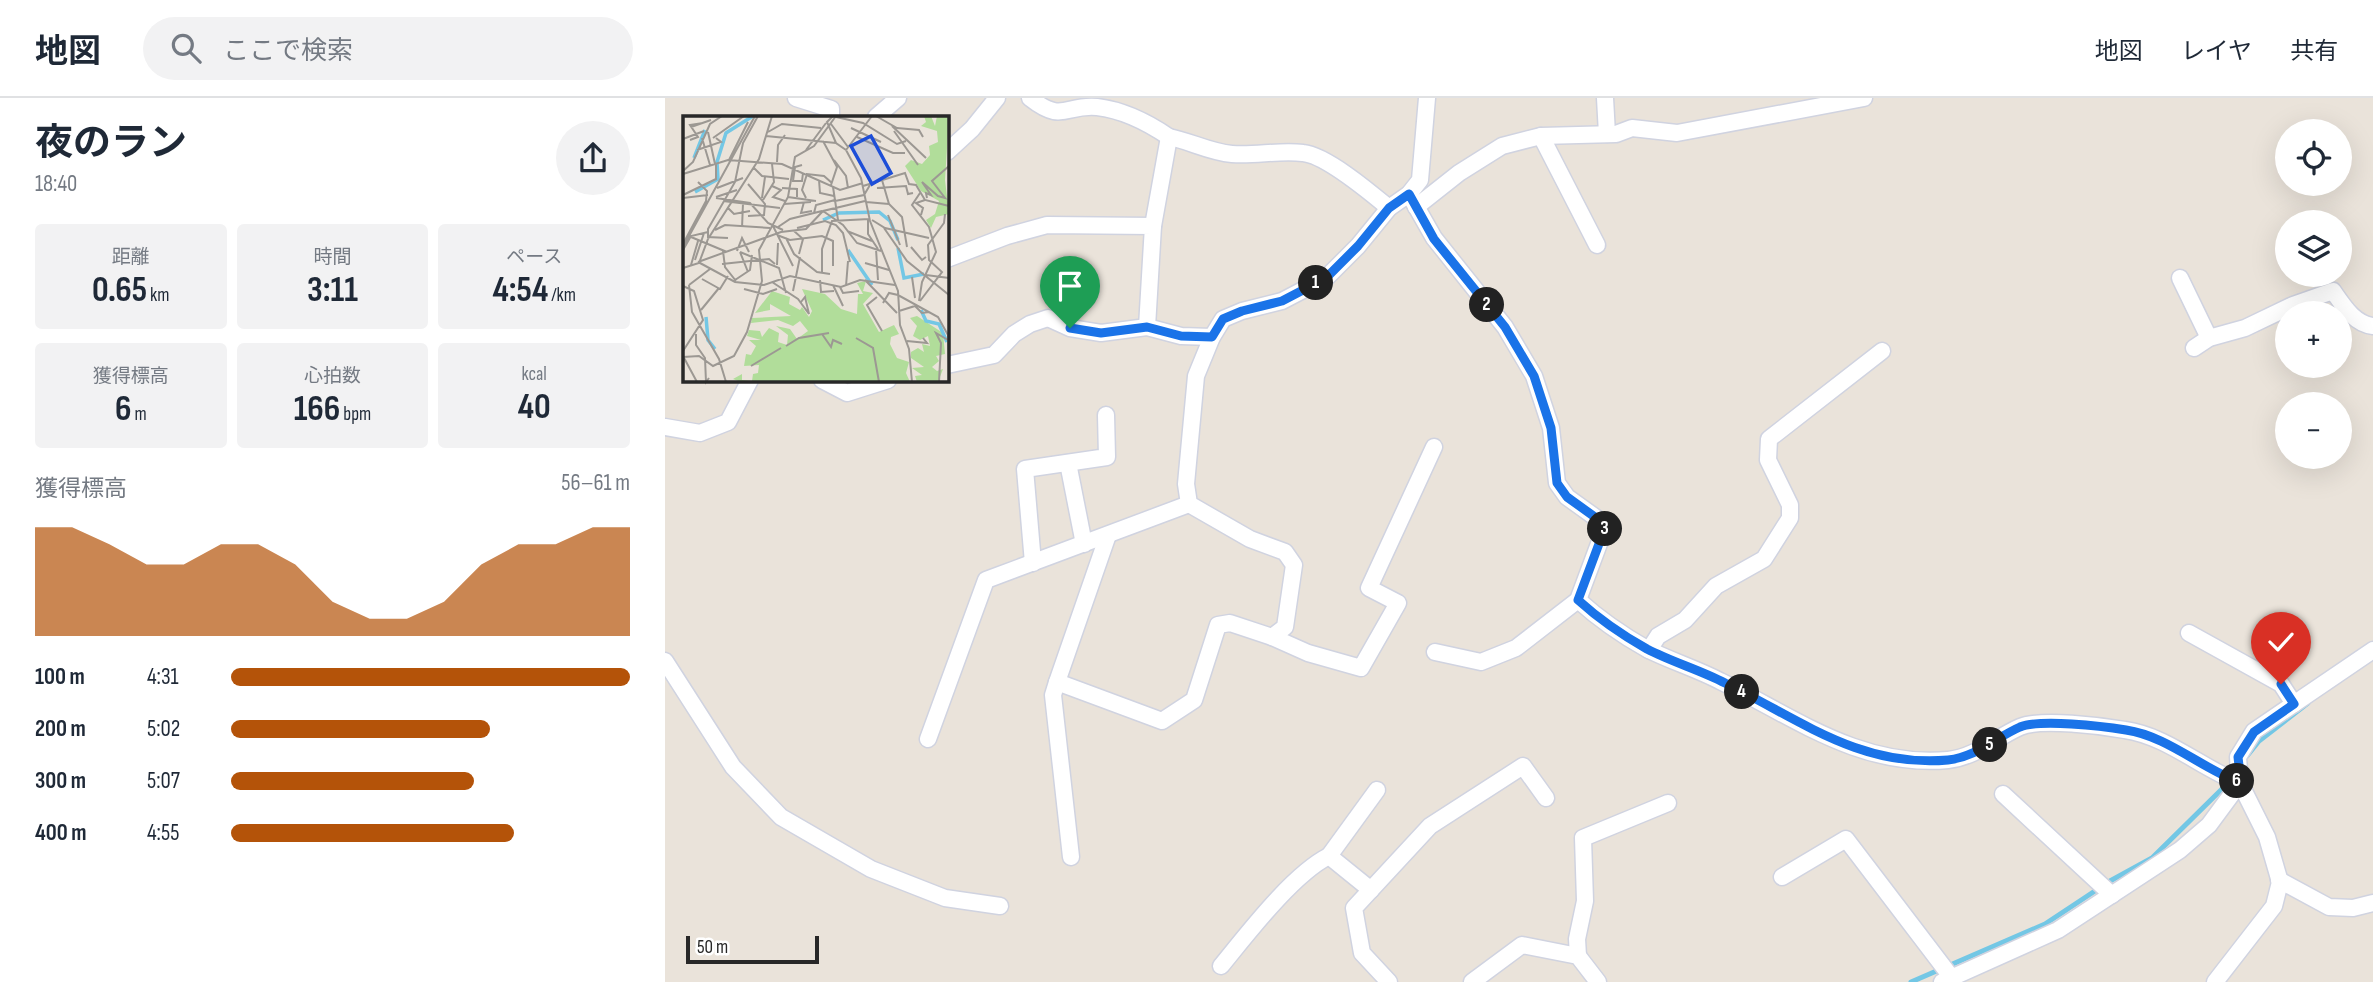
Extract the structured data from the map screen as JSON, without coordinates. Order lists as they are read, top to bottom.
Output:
{
  "scale_bar": "50 m",
  "page": {
    "header": "地図",
    "search": "ここで検索",
    "nav": ["地図", "レイヤ", "共有"],
    "heading": ["夜のラン", "18:40"],
    "map_buttons": ["+", "−"],
    "stats": [
      ["距離", "0.65 km"],
      ["時間", "3:11"],
      ["ペース", "4:54 /km"],
      ["獲得標高", "6 m"],
      ["心拍数", "166 bpm"],
      ["kcal", "40"]
    ],
    "pins": [
      "1",
      "2",
      "3",
      "4",
      "5",
      "6"
    ],
    "chart": ["獲得標高", "56–61 m"],
    "list": [
      {
        "name": "100 m",
        "note": "4:31"
      },
      {
        "name": "200 m",
        "note": "5:02"
      },
      {
        "name": "300 m",
        "note": "5:07"
      },
      {
        "name": "400 m",
        "note": "4:55"
      }
    ],
    "scale": "50 m"
  }
}
